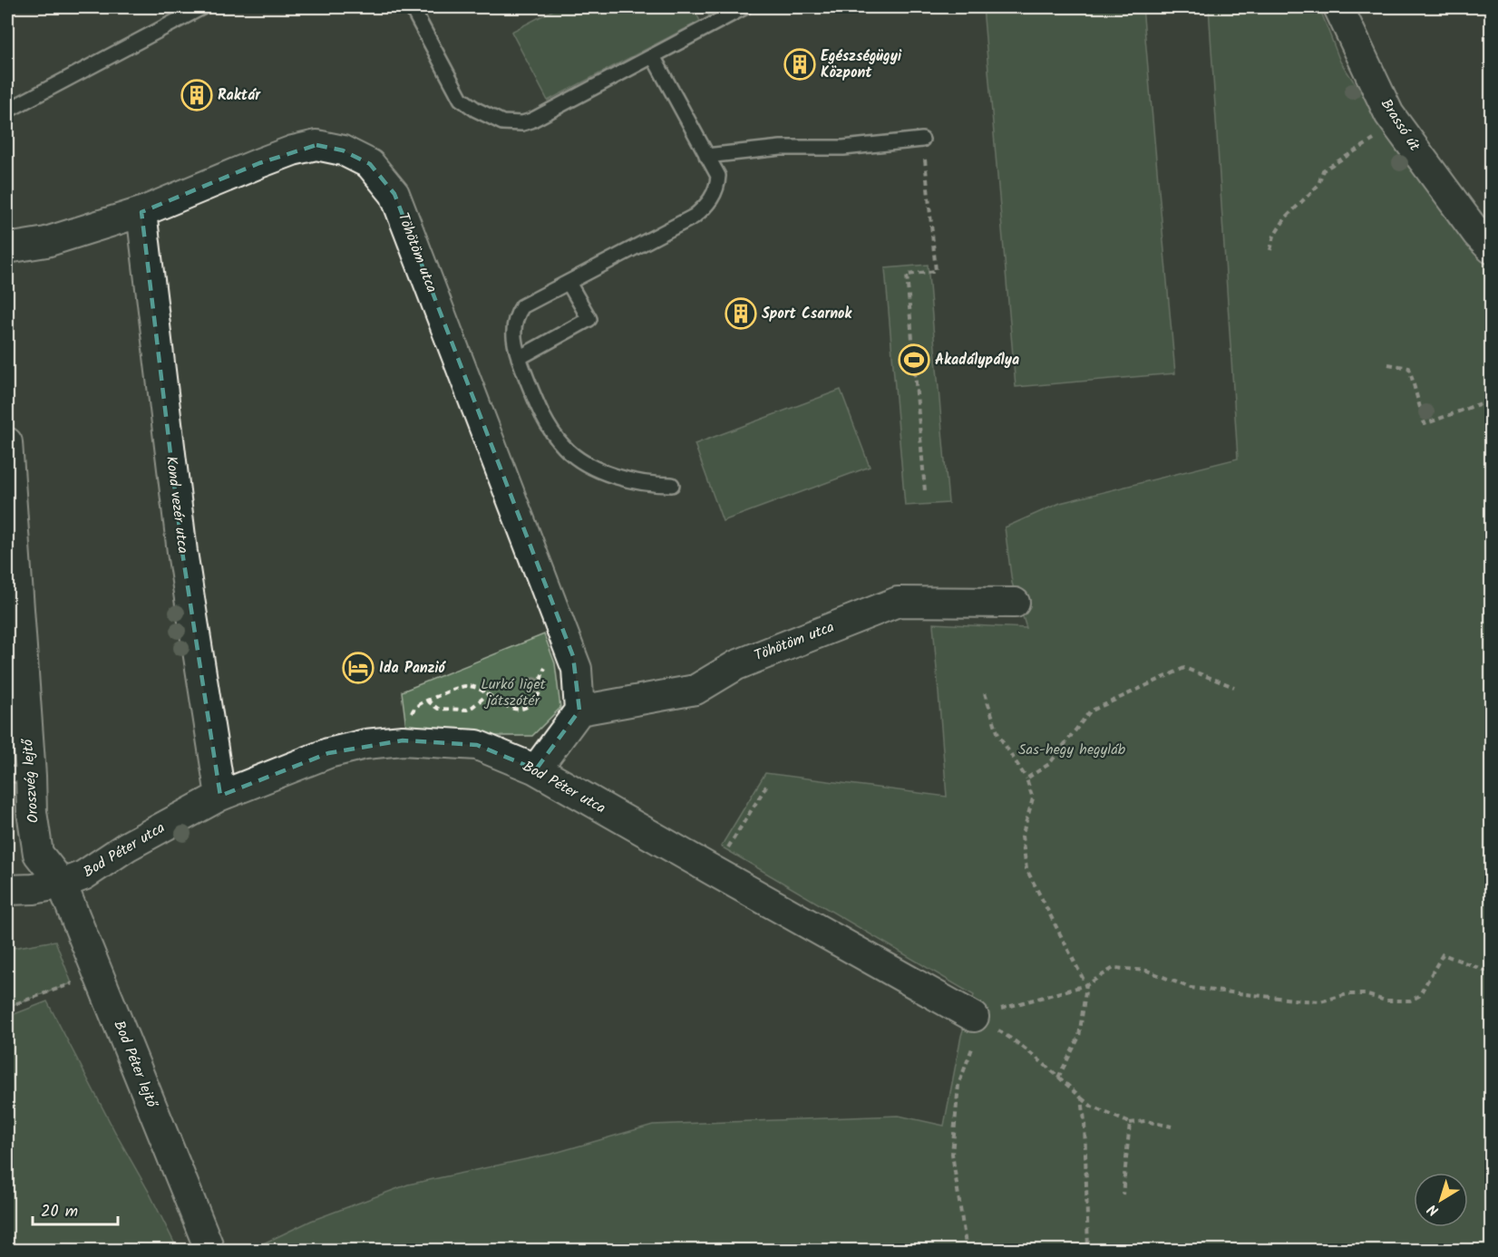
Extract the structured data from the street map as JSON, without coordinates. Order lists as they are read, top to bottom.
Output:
{
  "streets": {
    "street": [
      "Brassó út",
      "Töhötöm utca",
      "Kond vezér utca",
      "Oroszvég lejtő",
      "Bod Péter utca",
      "Bod Péter lejtő"
    ]
  },
  "crossings": [
    ["Töhötöm utca", "Kond vezér utca"],
    ["Kond vezér utca", "Bod Péter utca"],
    ["Oroszvég lejtő", "Bod Péter utca"],
    ["Oroszvég lejtő", "Bod Péter lejtő"],
    ["Bod Péter utca", "Bod Péter lejtő"]
  ],
  "parks": ["Lurkó liget játszótér", "Sas-hegy hegyláb"],
  "places": {
    "building": ["Egészségügyi Központ", "Raktár", "Sport Csarnok"],
    "sports": ["Akadálypálya"],
    "hotel": ["Ida Panzió"]
  },
  "scale_bar": "20 m",
  "north": "bottom left"
}
